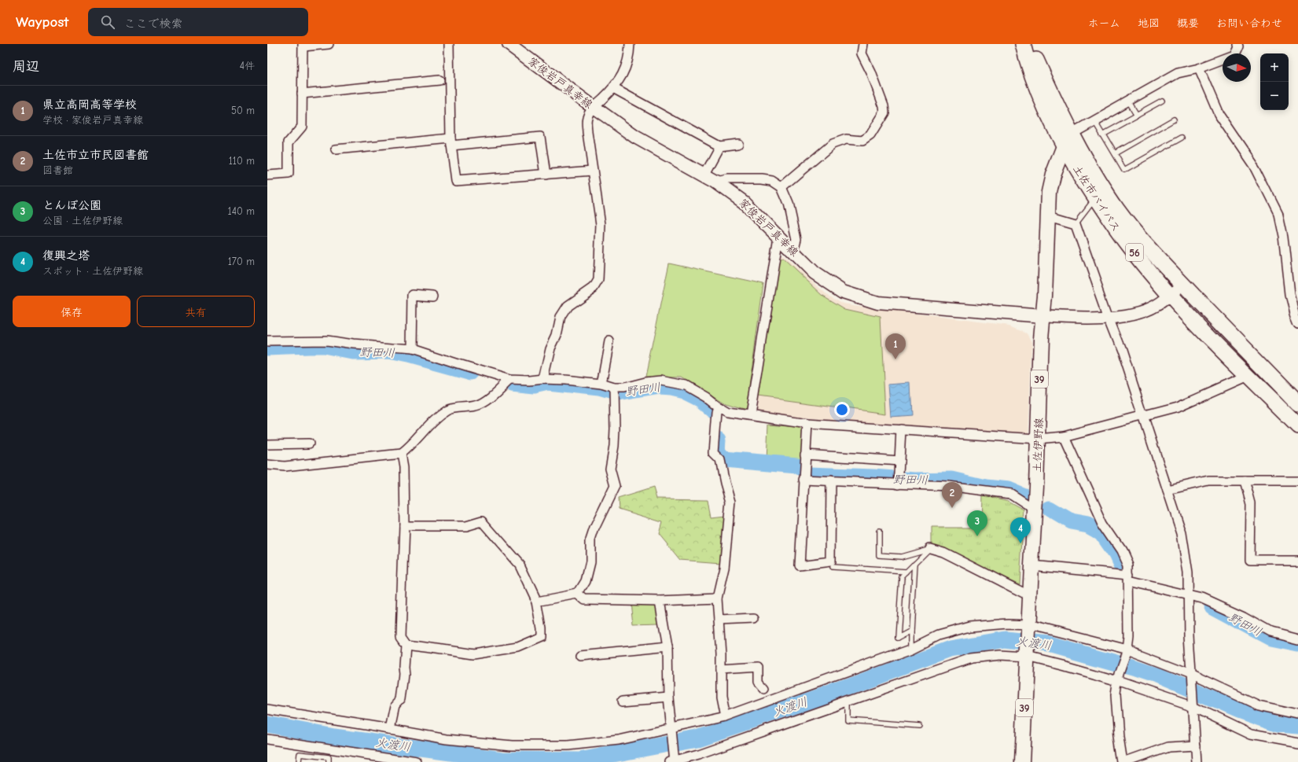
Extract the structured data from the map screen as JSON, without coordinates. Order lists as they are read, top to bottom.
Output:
{
  "streets": {
    "highway": ["土佐市バイパス", "56"],
    "main road": ["家俊岩戸真幸線", "39", "土佐伊野線"]
  },
  "crossings": [
    ["家俊岩戸真幸線", "土佐伊野線"],
    ["土佐市バイパス", "土佐伊野線"]
  ],
  "water": ["野田川", "火渡川"],
  "north": "right",
  "page": {
    "header": "Waypost",
    "search": "ここで検索",
    "nav": [
      "ホーム",
      "地図",
      "概要",
      "お問い合わせ"
    ],
    "heading": ["周辺", "4件"],
    "map_buttons": ["+", "−"],
    "list": [
      {
        "mark": "1",
        "name": "県立高岡高等学校",
        "note": "学校 · 家俊岩戸真幸線",
        "value": "50 m"
      },
      {
        "mark": "2",
        "name": "土佐市立市民図書館",
        "note": "図書館",
        "value": "110 m"
      },
      {
        "mark": "3",
        "name": "とんぼ公園",
        "note": "公園 · 土佐伊野線",
        "value": "140 m"
      },
      {
        "mark": "4",
        "name": "復興之塔",
        "note": "スポット · 土佐伊野線",
        "value": "170 m"
      }
    ],
    "buttons": ["保存", "共有"],
    "pins": [
      "1",
      "2",
      "3",
      "4"
    ]
  }
}
